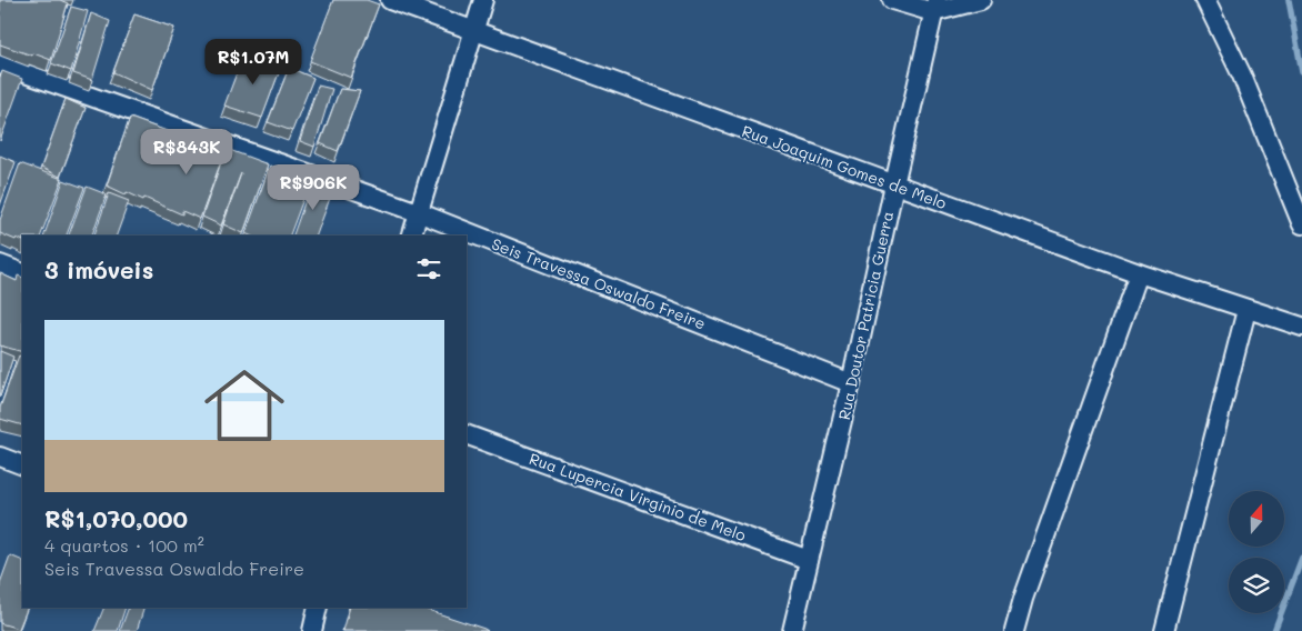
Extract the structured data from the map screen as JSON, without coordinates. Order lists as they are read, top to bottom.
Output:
{
  "streets": {
    "street": [
      "Rua Joaquim Gomes de Melo",
      "Seis Travessa Oswaldo Freire",
      "Rua Doutor Patricia Guerra",
      "Rua Lupercia Virginio de Melo"
    ]
  },
  "crossings": [
    ["Rua Joaquim Gomes de Melo", "Rua Doutor Patricia Guerra"],
    ["Seis Travessa Oswaldo Freire", "Rua Doutor Patricia Guerra"],
    ["Rua Doutor Patricia Guerra", "Rua Lupercia Virginio de Melo"]
  ],
  "north": "top",
  "page": {
    "price": ["R$1.07M", "R$843K", "R$906K"],
    "heading": "3 imóveis",
    "list": [
      {
        "name": "R$1,070,000",
        "note": "4 quartos · 100 m² · Seis Travessa Oswaldo Freire"
      }
    ]
  }
}
